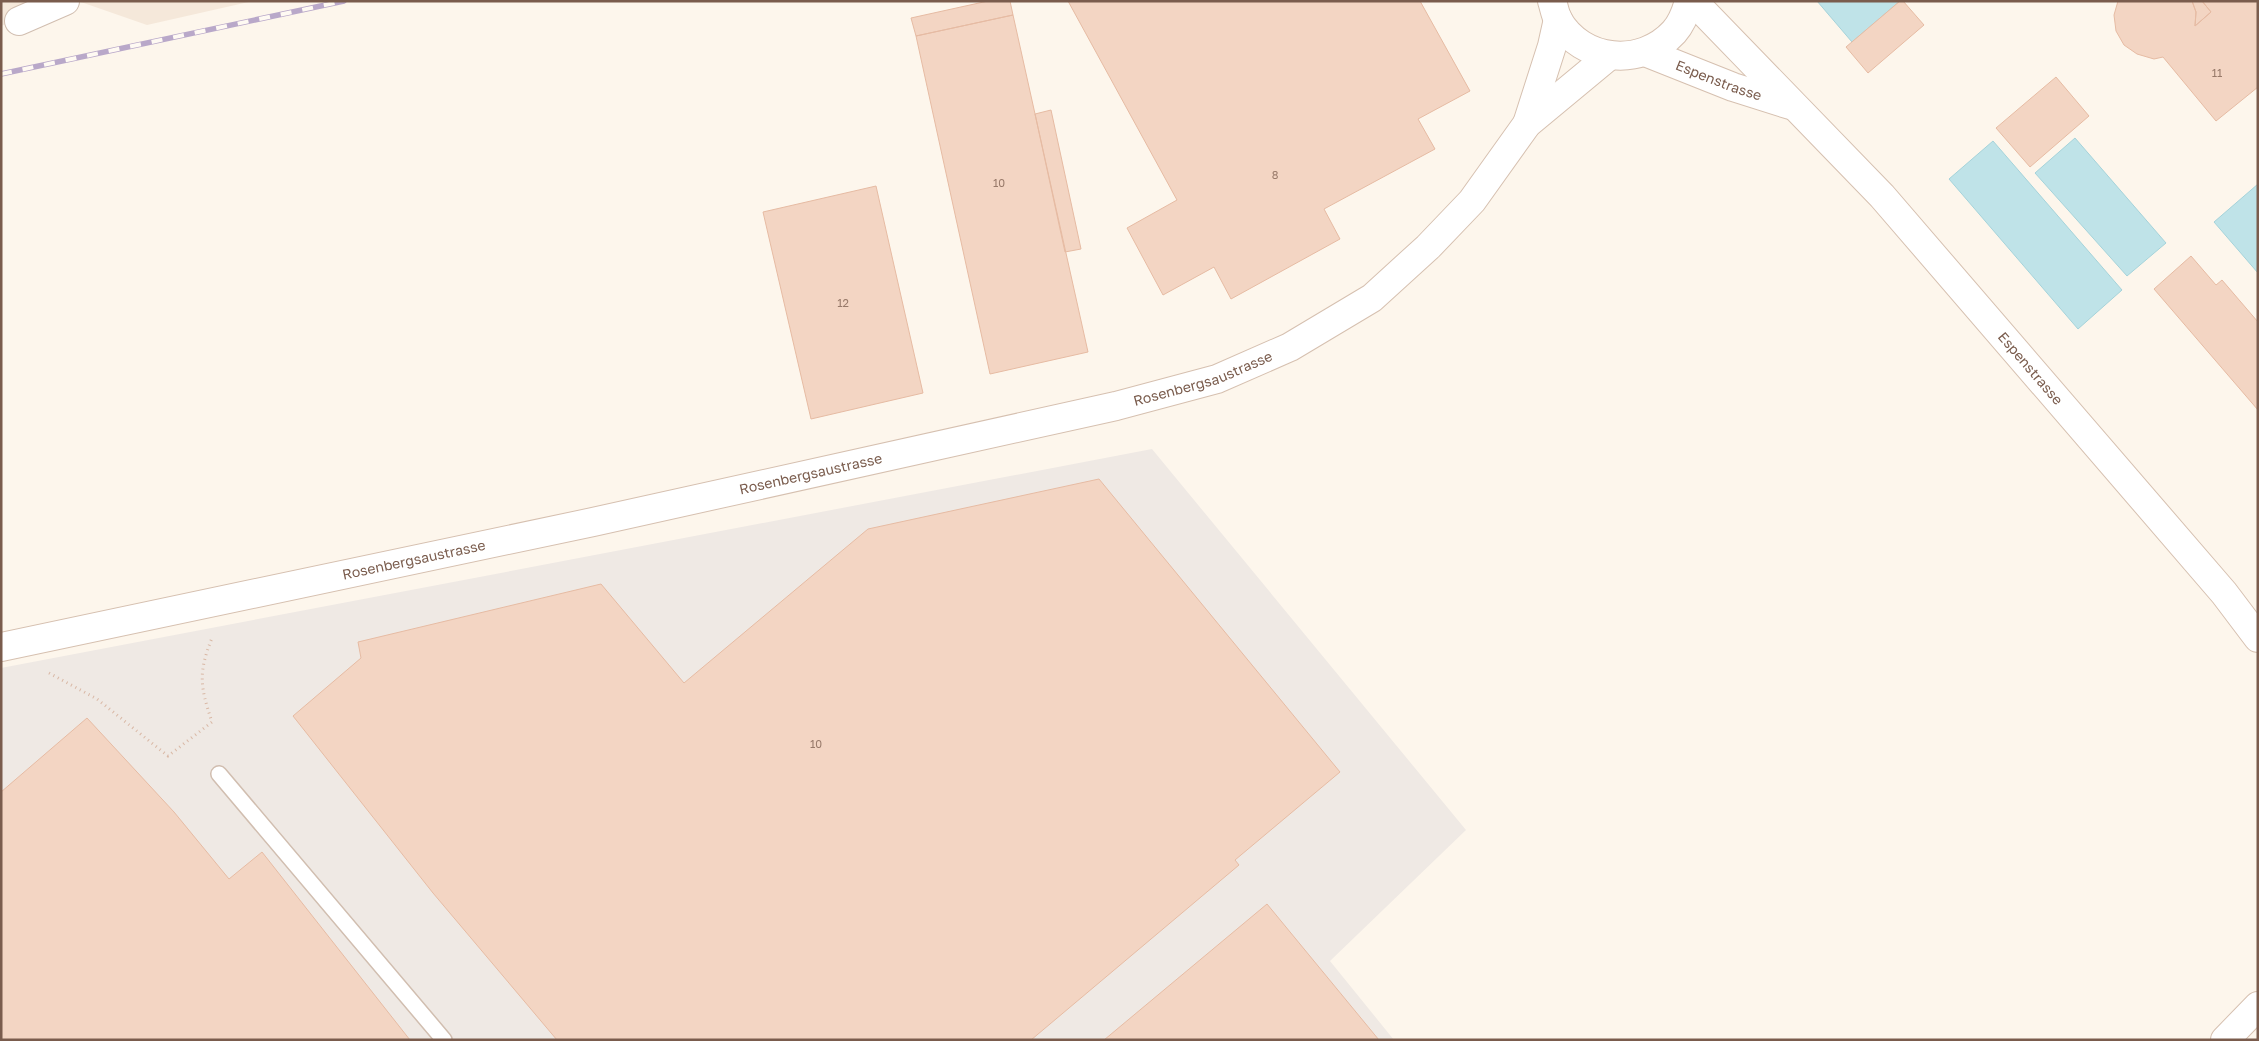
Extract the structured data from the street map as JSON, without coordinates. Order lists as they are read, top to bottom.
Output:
{
  "streets": {
    "street": ["Espenstrasse", "Rosenbergsaustrasse"]
  },
  "house_numbers": [
    "11",
    "8",
    "10",
    "12",
    "10"
  ]
}
